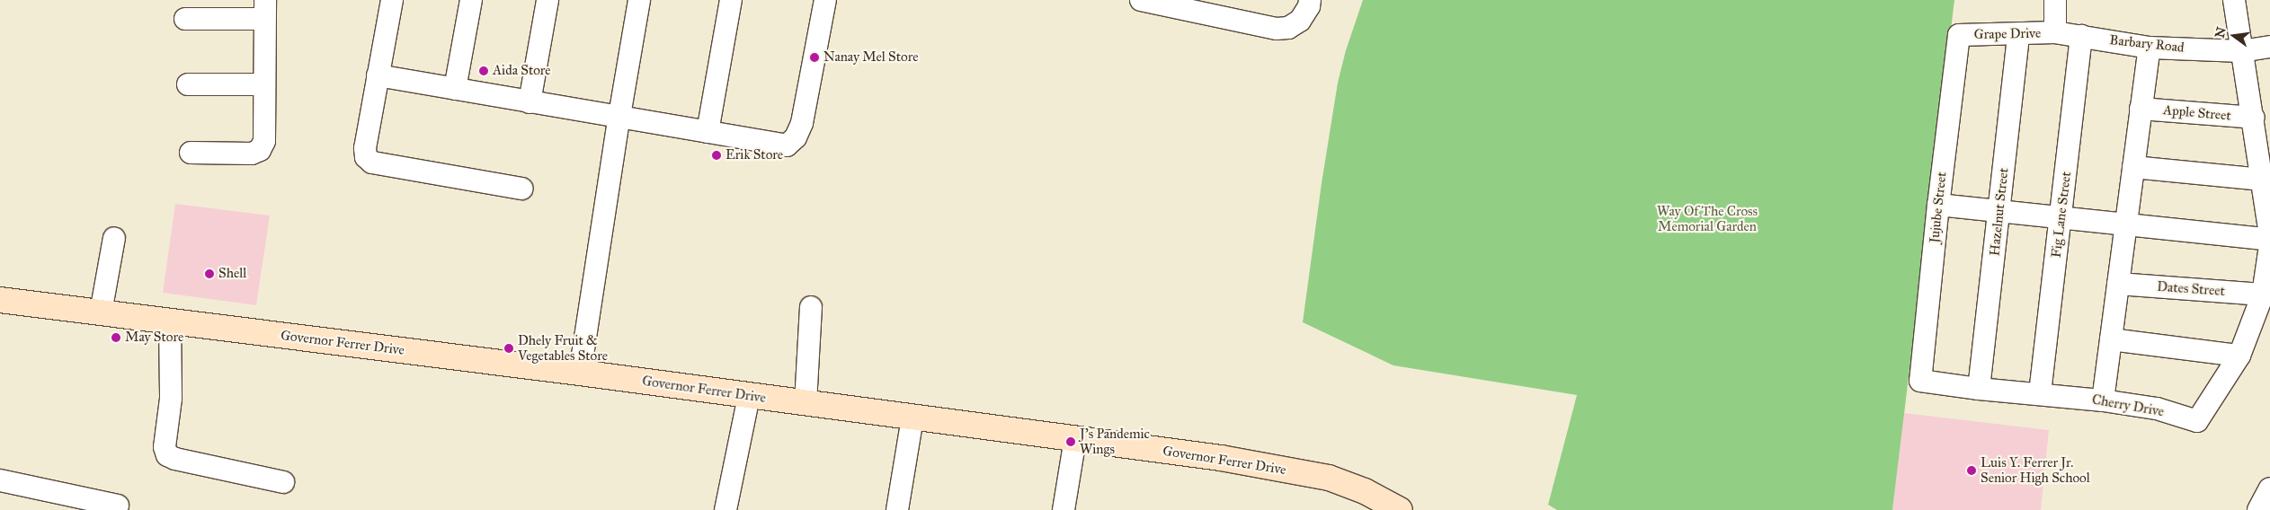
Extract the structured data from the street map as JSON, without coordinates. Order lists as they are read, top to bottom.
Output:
{
  "streets": {
    "main road": ["Governor Ferrer Drive"],
    "street": [
      "Grape Drive",
      "Barbary Road",
      "Apple Street",
      "Jujube Street",
      "Hazelnut Street",
      "Fig Lane Street",
      "Dates Street",
      "Cherry Drive"
    ]
  },
  "crossings": [
    ["Grape Drive", "Barbary Road"],
    ["Grape Drive", "Jujube Street"],
    ["Grape Drive", "Hazelnut Street"],
    ["Barbary Road", "Fig Lane Street"],
    ["Jujube Street", "Cherry Drive"],
    ["Hazelnut Street", "Cherry Drive"],
    ["Fig Lane Street", "Cherry Drive"],
    ["Dates Street", "Cherry Drive"]
  ],
  "parks": ["Way Of The Cross Memorial Garden"],
  "places": [
    "Nanay Mel Store",
    "Aida Store",
    "Erik Store",
    "Shell",
    "May Store",
    "Dhely Fruit & Vegetables Store",
    "J's Pandemic Wings",
    "Luis Y. Ferrer Jr. Senior High School"
  ],
  "north": "left"
}
